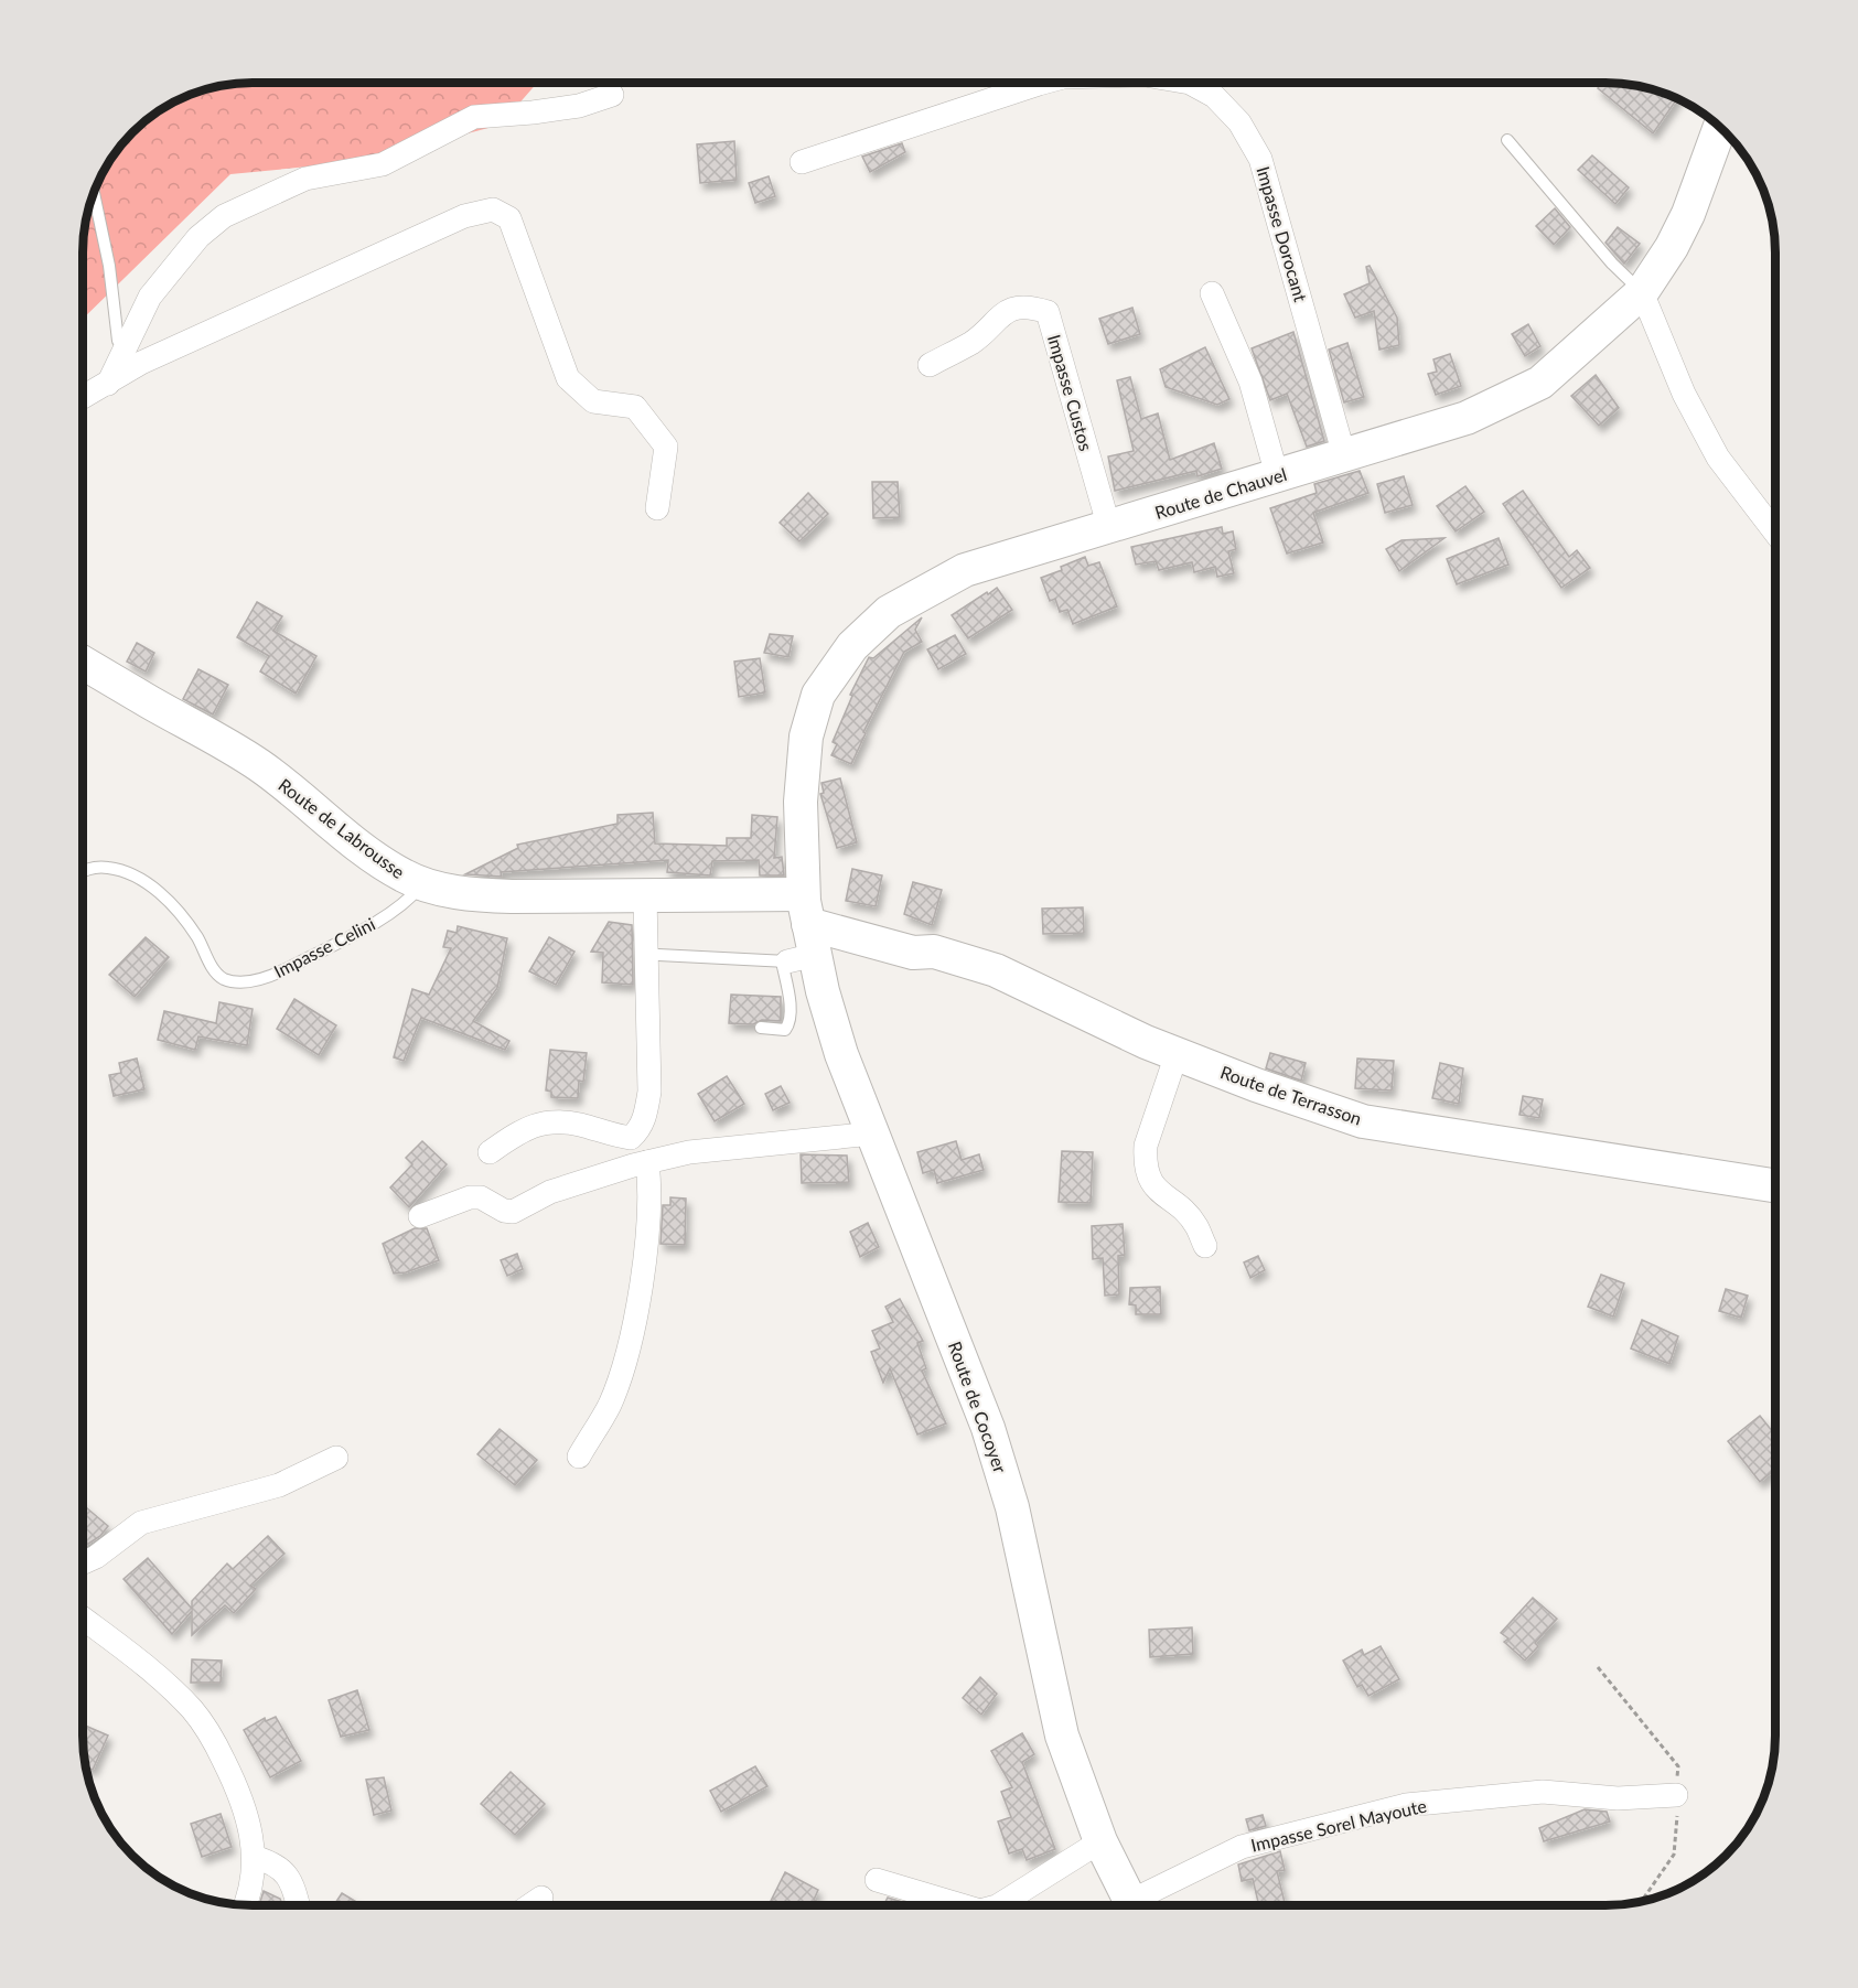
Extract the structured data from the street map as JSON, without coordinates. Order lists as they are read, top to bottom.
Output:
{
  "streets": {
    "main road": [
      "Route de Chauvel",
      "Route de Labrousse",
      "Route de Terrasson",
      "Route de Cocoyer"
    ],
    "street": ["Impasse Dorocant", "Impasse Custos", "Impasse Sorel Mayoute"],
    "lane": ["Impasse Celini"]
  },
  "crossings": [
    ["Impasse Dorocant", "Route de Chauvel"],
    ["Impasse Custos", "Route de Chauvel"],
    ["Route de Chauvel", "Route de Labrousse"],
    ["Route de Chauvel", "Route de Terrasson"],
    ["Route de Chauvel", "Route de Cocoyer"],
    ["Route de Labrousse", "Impasse Celini"],
    ["Route de Labrousse", "Route de Terrasson"],
    ["Route de Labrousse", "Route de Cocoyer"],
    ["Route de Terrasson", "Route de Cocoyer"]
  ]
}
